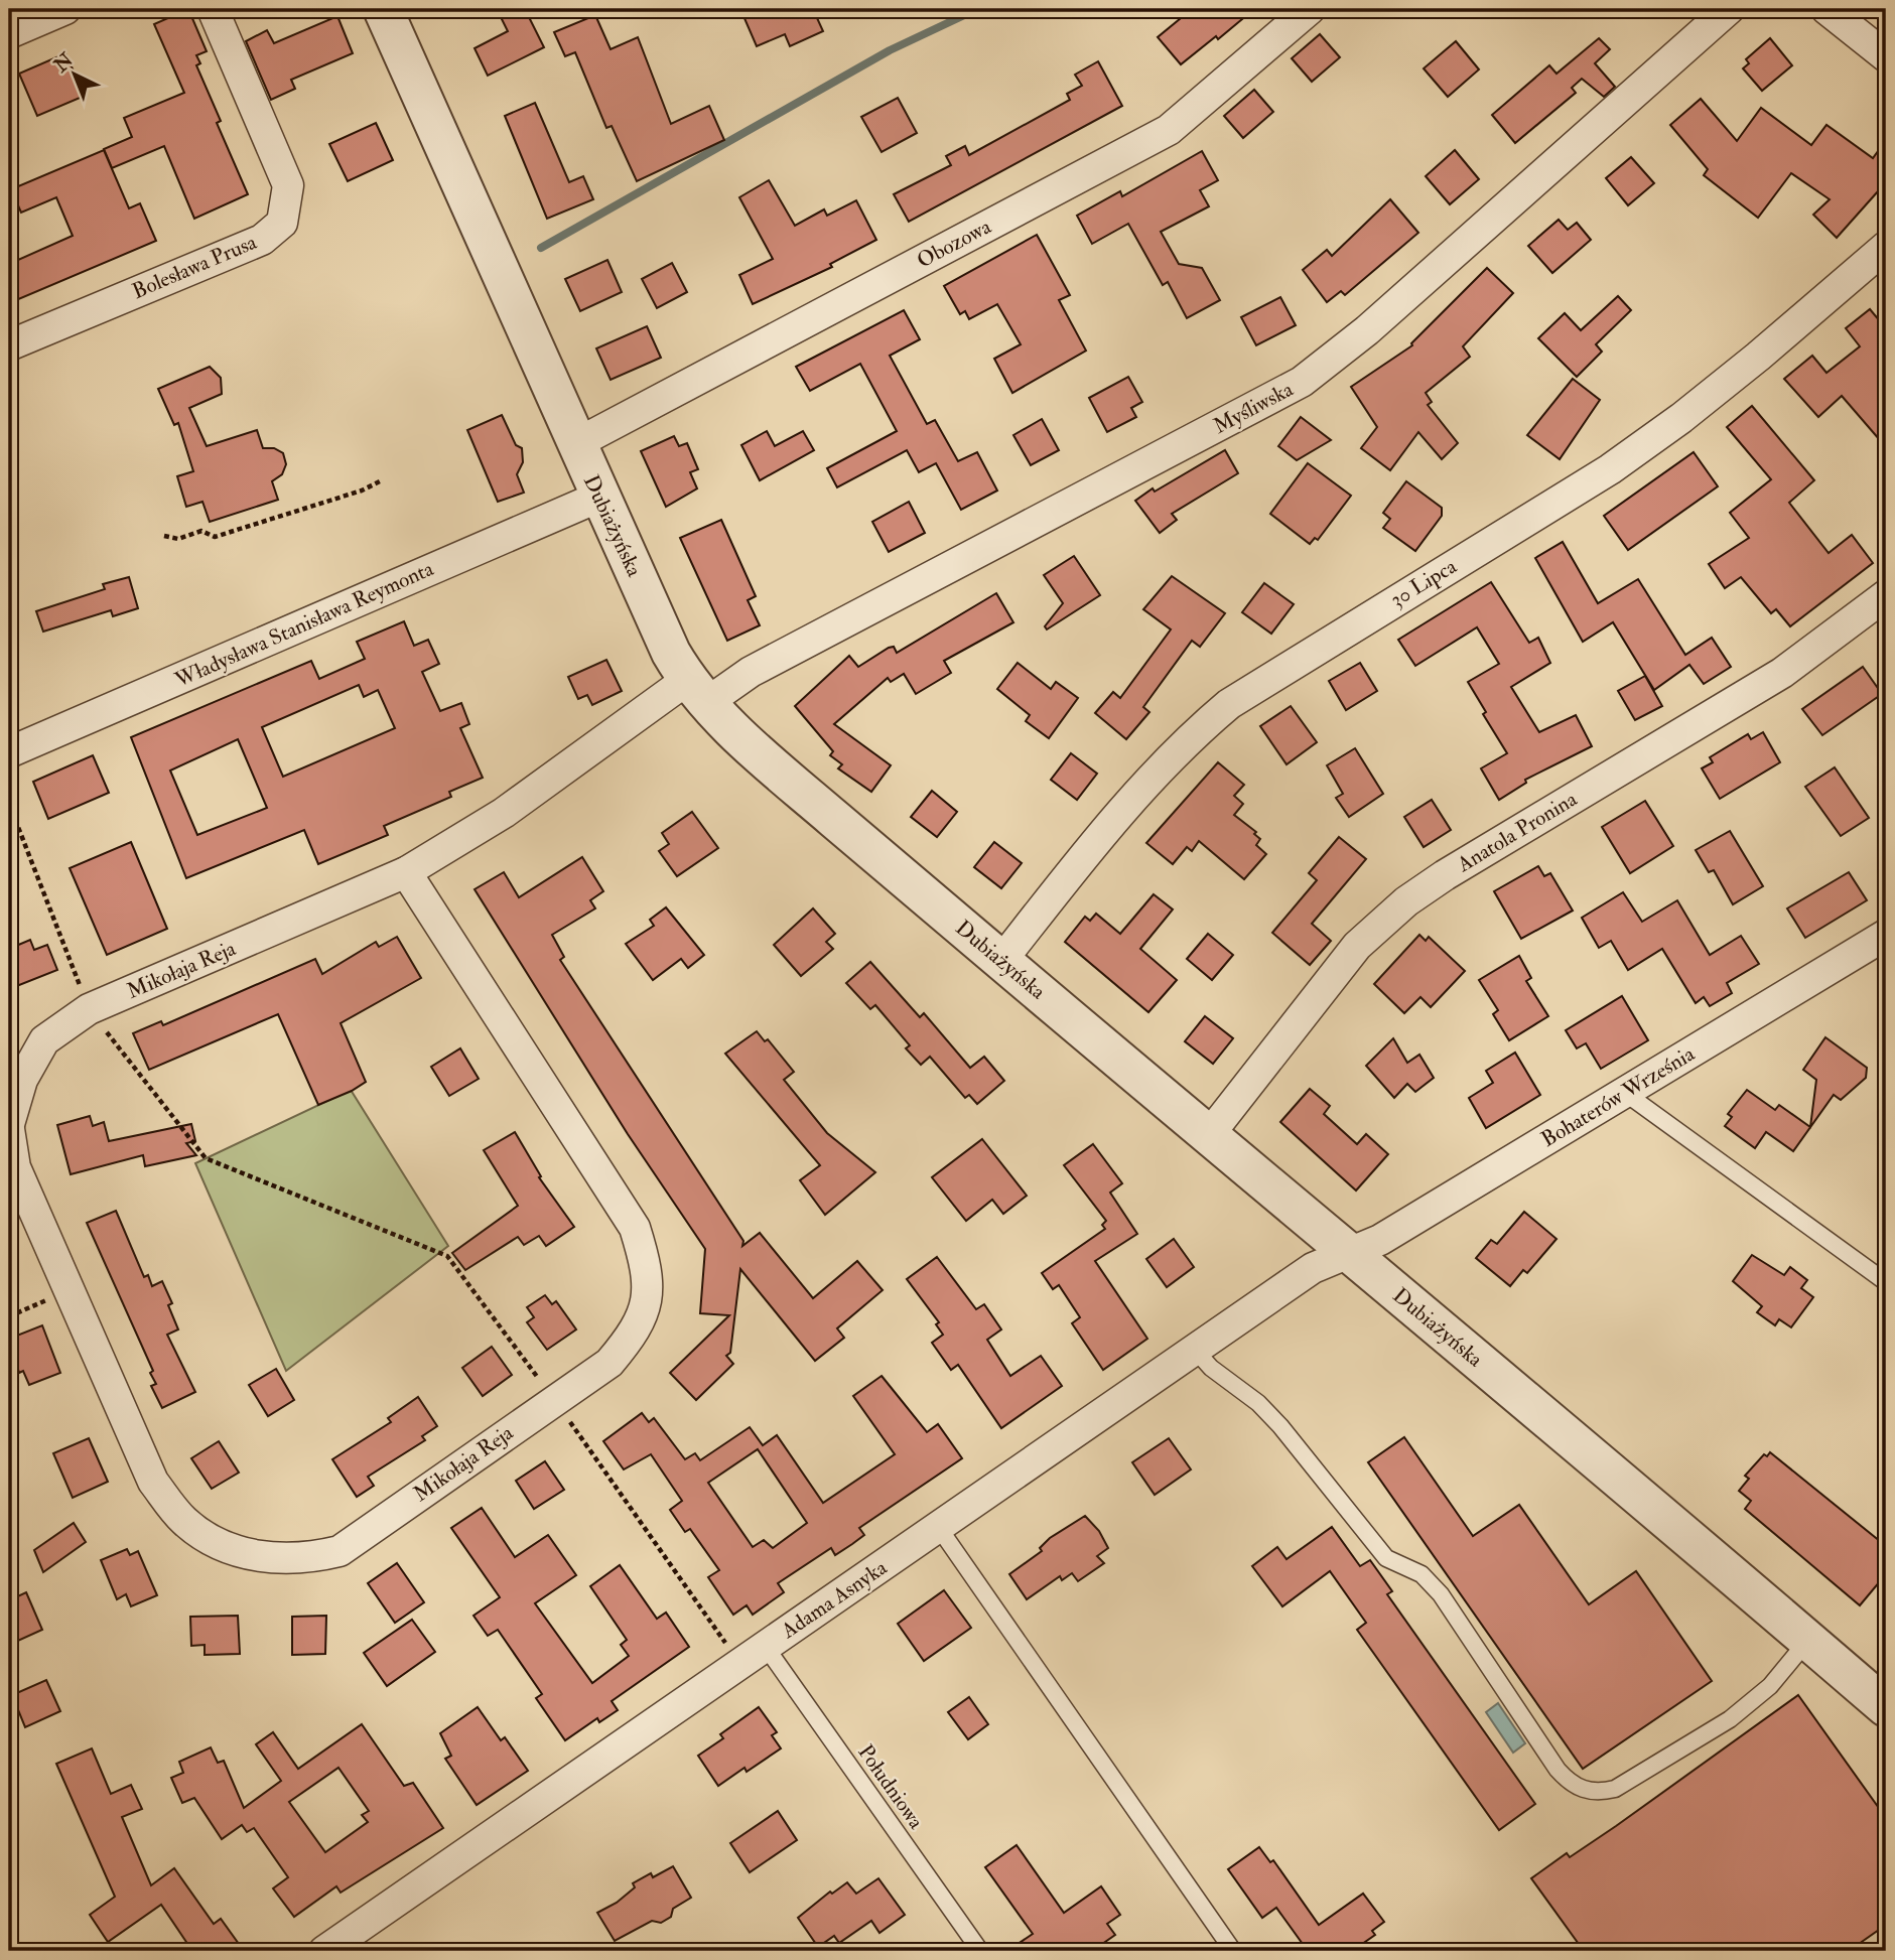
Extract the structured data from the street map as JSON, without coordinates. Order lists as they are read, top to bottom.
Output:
{
  "streets": {
    "street": [
      "Obozowa",
      "Bolesława Prusa",
      "Myśliwska",
      "Dubiażyńska",
      "30 Lipca",
      "Władysława Stanisława Reymonta",
      "Anatola Pronina",
      "Mikołaja Reja",
      "Bohaterów Września",
      "Adama Asnyka"
    ],
    "lane": ["Południowa"]
  },
  "crossings": [
    ["Obozowa", "Dubiażyńska"],
    ["Myśliwska", "Dubiażyńska"],
    ["Myśliwska", "Mikołaja Reja"],
    ["Dubiażyńska", "30 Lipca"],
    ["Dubiażyńska", "Władysława Stanisława Reymonta"],
    ["Dubiażyńska", "Anatola Pronina"],
    ["Dubiażyńska", "Mikołaja Reja"],
    ["Dubiażyńska", "Bohaterów Września"],
    ["Dubiażyńska", "Adama Asnyka"],
    ["Bohaterów Września", "Adama Asnyka"],
    ["Adama Asnyka", "Południowa"]
  ],
  "north": "top left"
}
